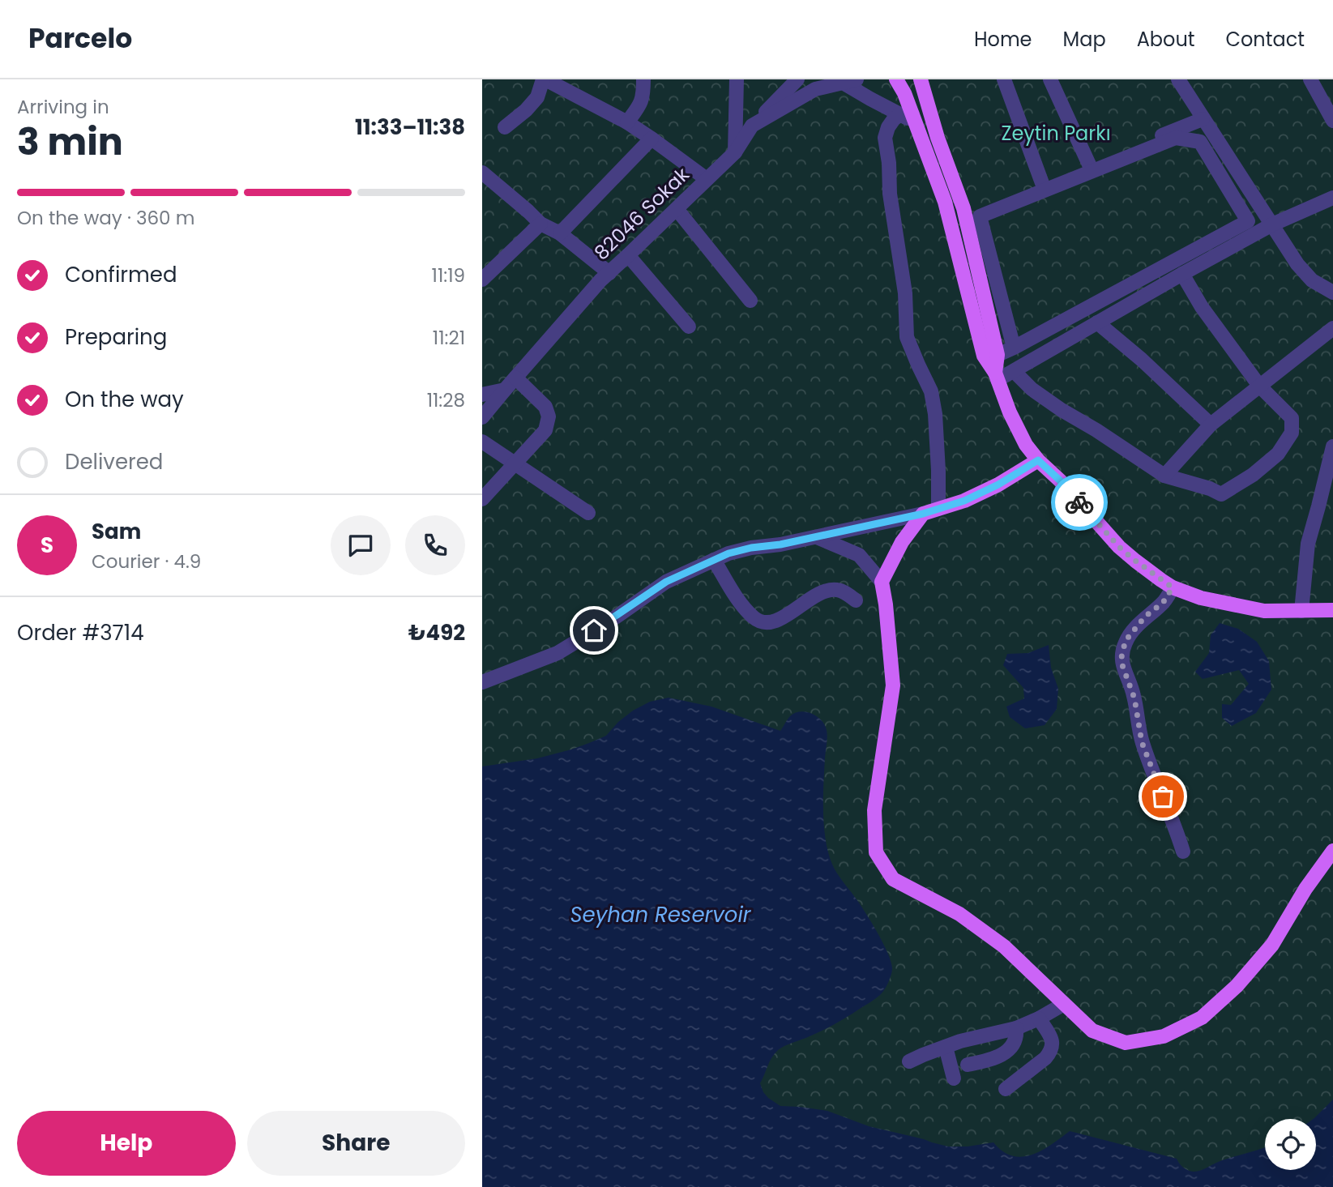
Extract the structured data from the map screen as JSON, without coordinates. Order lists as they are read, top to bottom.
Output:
{
  "streets": {
    "street": ["82046 Sokak"]
  },
  "water": ["Seyhan Reservoir"],
  "parks": ["Zeytin Parkı"],
  "page": {
    "header": "Parcelo",
    "nav": [
      "Home",
      "Map",
      "About",
      "Contact"
    ],
    "heading": ["3 min", "Arriving in", "11:33–11:38"],
    "panel": [
      "Sam",
      "Courier · 4.9",
      "Order #3714",
      "₺492"
    ],
    "bar": "On the way · 360 m",
    "list": [
      ["Confirmed", "11:19"],
      ["Preparing", "11:21"],
      ["On the way", "11:28"],
      "Delivered"
    ],
    "round": "S",
    "buttons": ["Help", "Share"]
  }
}
